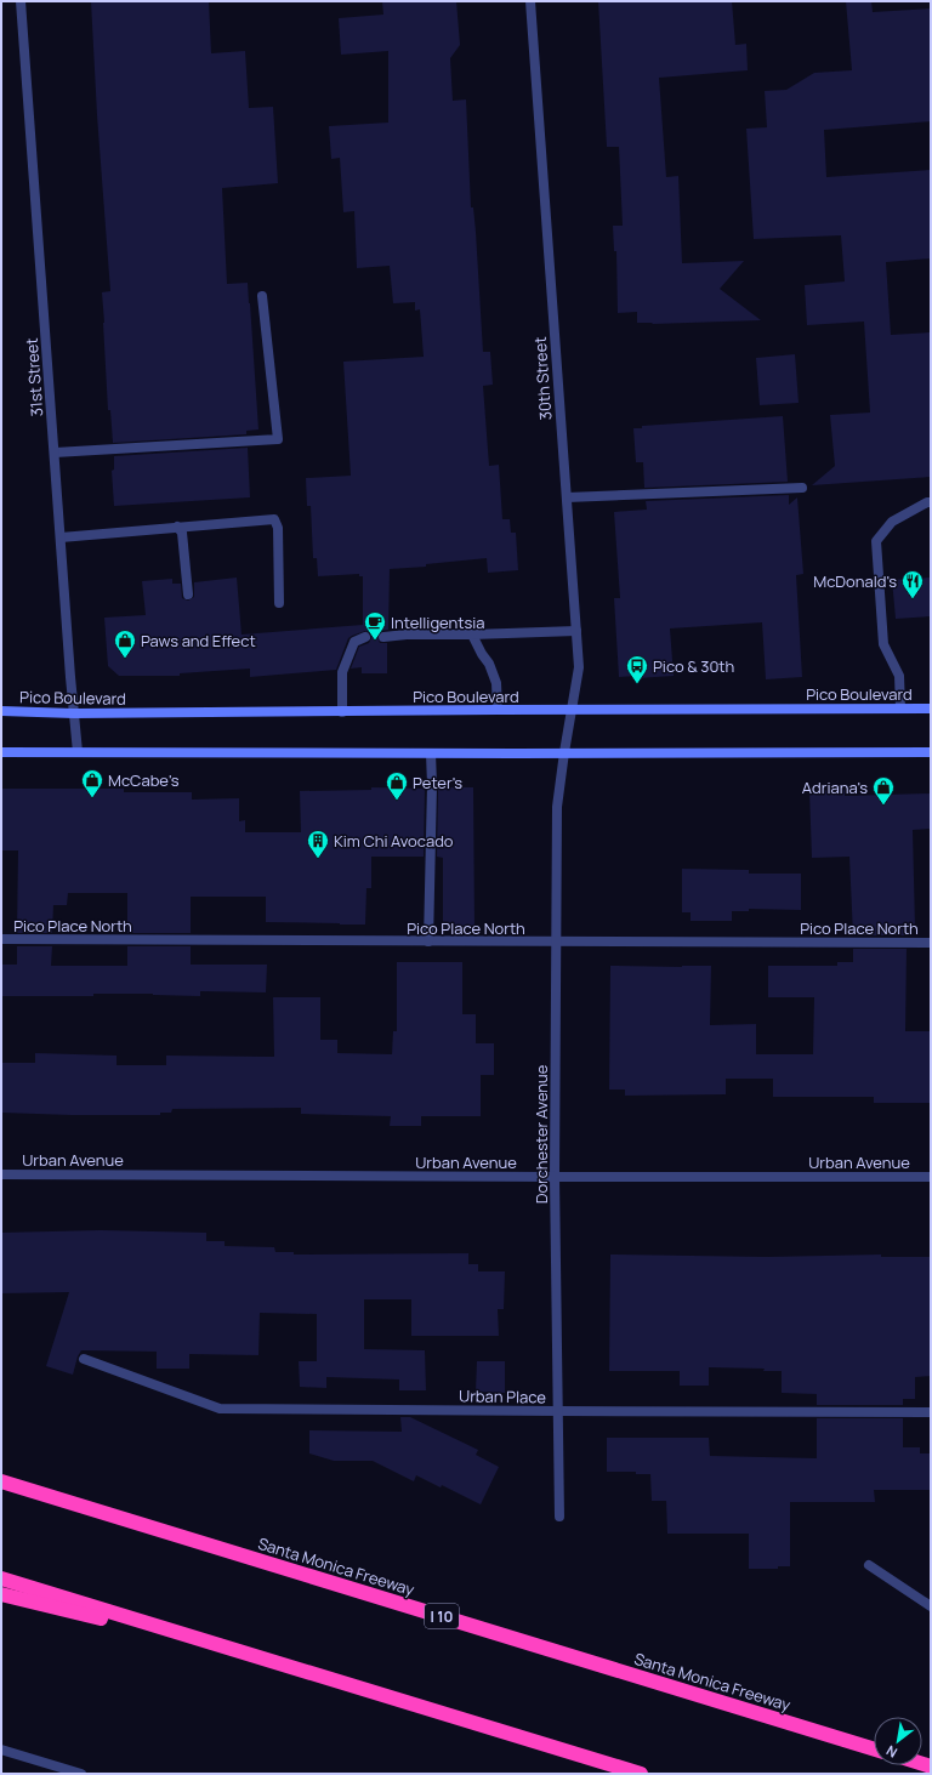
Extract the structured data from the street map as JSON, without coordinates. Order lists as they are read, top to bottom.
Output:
{
  "streets": {
    "highway": ["Santa Monica Freeway", "I 10"],
    "main road": ["Pico Boulevard"],
    "street": [
      "31st Street",
      "30th Street",
      "Pico Place North",
      "Dorchester Avenue",
      "Urban Avenue",
      "Urban Place"
    ]
  },
  "crossings": [
    ["31st Street", "Pico Boulevard"],
    ["30th Street", "Pico Boulevard"],
    ["30th Street", "Dorchester Avenue"],
    ["Pico Place North", "Dorchester Avenue"],
    ["Dorchester Avenue", "Urban Avenue"],
    ["Dorchester Avenue", "Urban Place"]
  ],
  "places": {
    "restaurant": ["McDonald's"],
    "cafe": ["Intelligentsia"],
    "shop": [
      "Paws and Effect",
      "McCabe's",
      "Peter's",
      "Adriana's"
    ],
    "bus stop": ["Pico & 30th"],
    "building": ["Kim Chi Avocado"]
  },
  "north": "bottom left"
}
